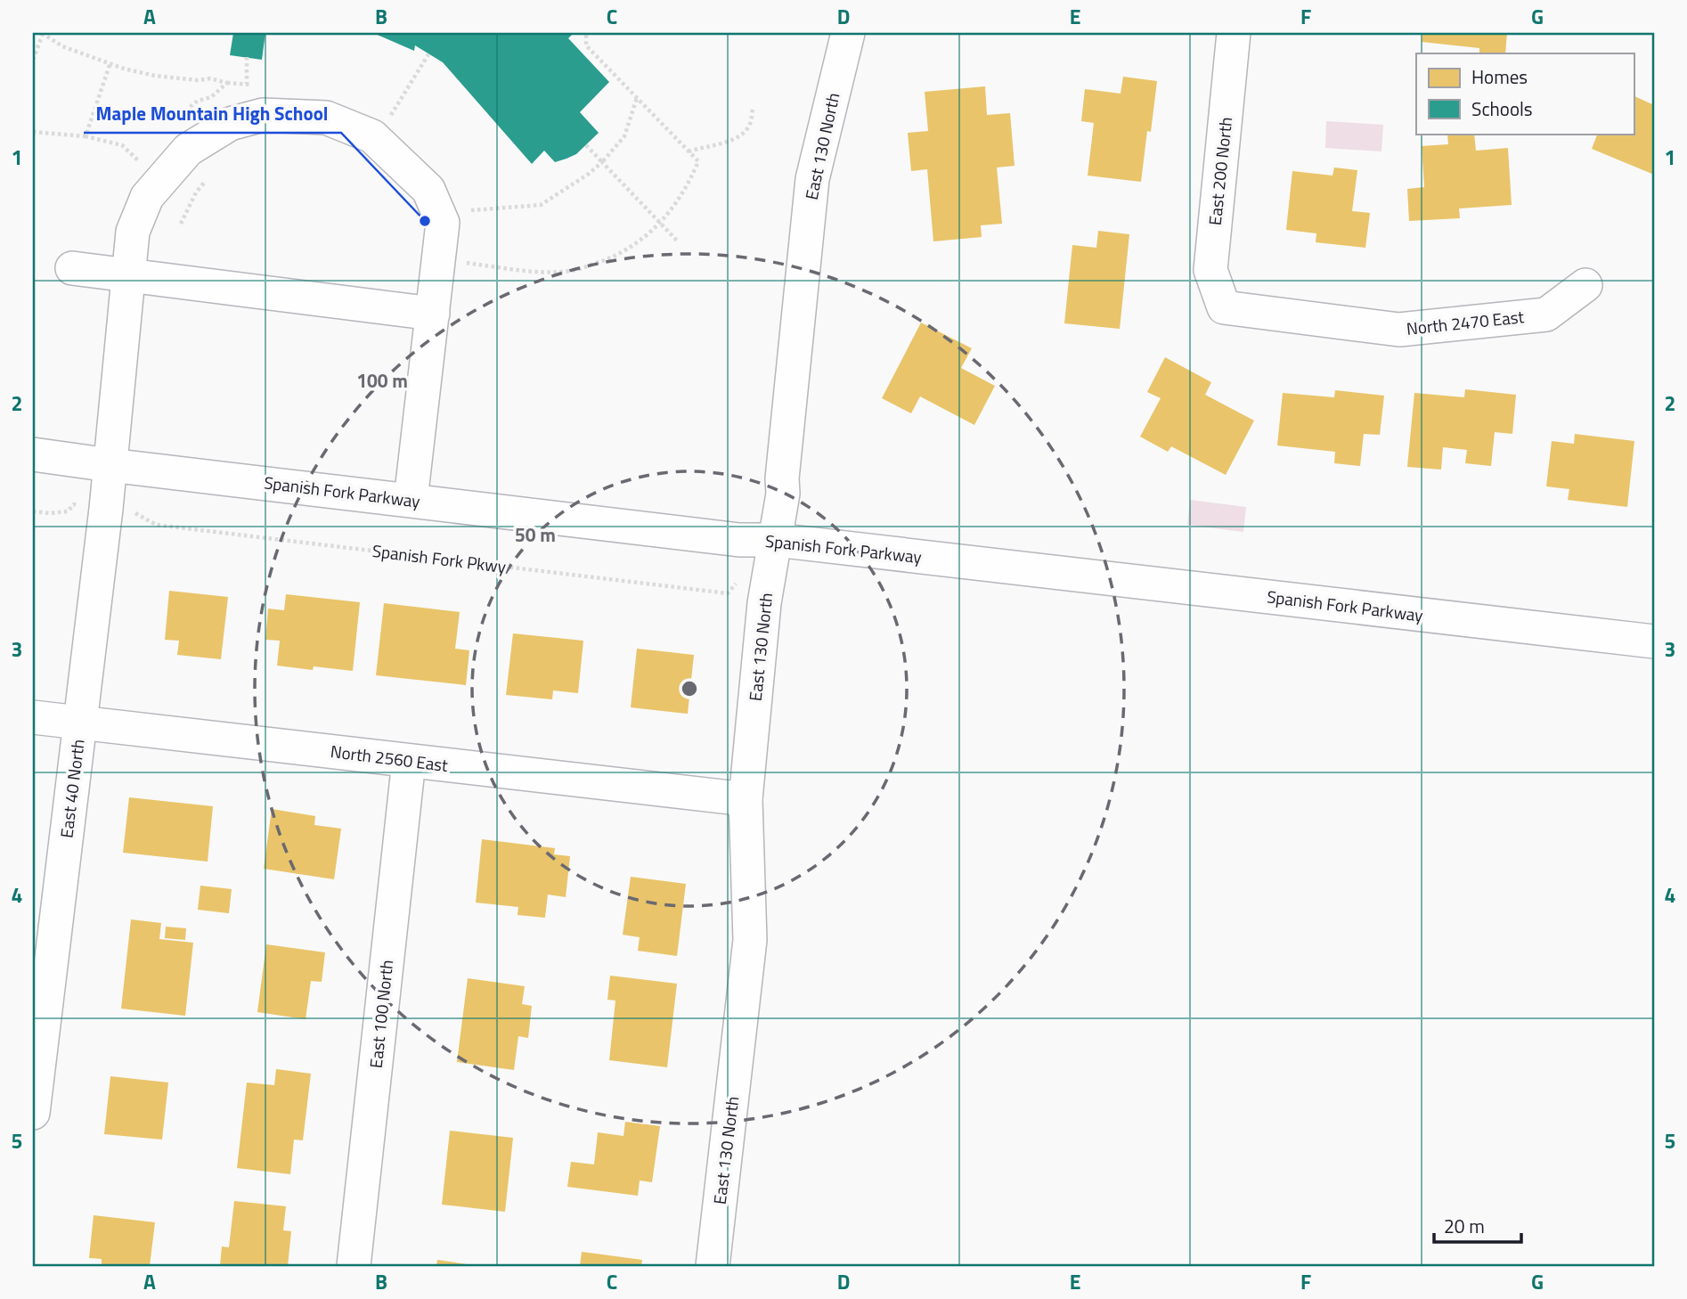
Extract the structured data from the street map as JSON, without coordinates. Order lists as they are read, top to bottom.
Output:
{
  "streets": {
    "street": [
      "East 130 North",
      "East 200 North",
      "North 2470 East",
      "Spanish Fork Parkway",
      "North 2560 East",
      "East 40 North",
      "East 100 North"
    ],
    "path": ["Spanish Fork Pkwy"]
  },
  "crossings": [
    ["East 130 North", "Spanish Fork Parkway"],
    ["East 130 North", "North 2560 East"],
    ["East 200 North", "North 2470 East"],
    ["Spanish Fork Parkway", "East 40 North"],
    ["North 2560 East", "East 40 North"],
    ["North 2560 East", "East 100 North"]
  ],
  "places": ["Maple Mountain High School"],
  "legend": ["Homes", "Schools"],
  "scale_bar": "20 m",
  "grid": {
    "columns": [
      "A",
      "B",
      "C",
      "D",
      "E",
      "F",
      "G"
    ],
    "rows": [
      "1",
      "2",
      "3",
      "4",
      "5"
    ]
  },
  "rings": ["100 m", "50 m"]
}
